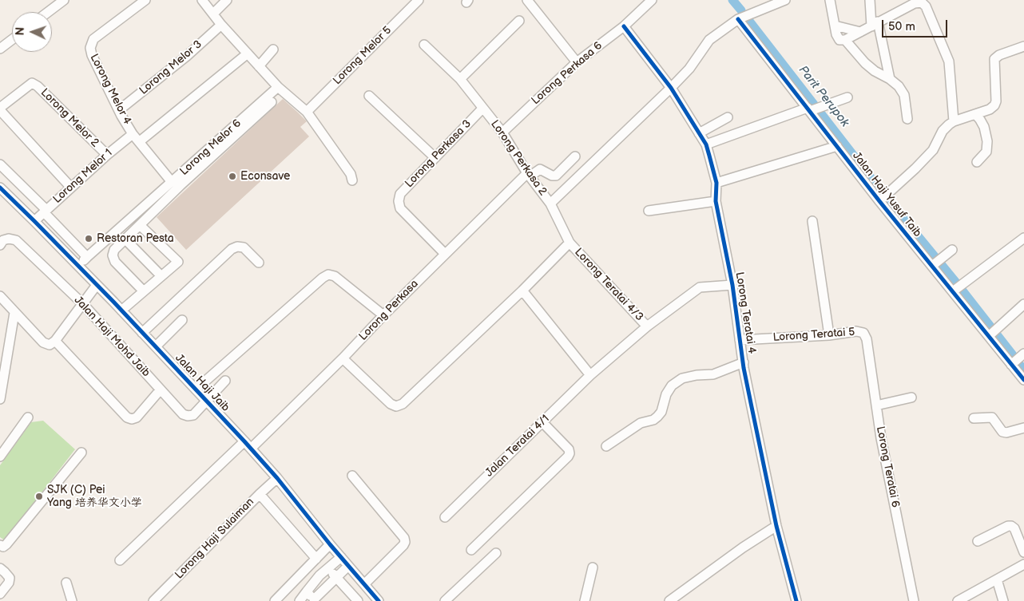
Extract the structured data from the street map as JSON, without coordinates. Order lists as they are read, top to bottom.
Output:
{
  "streets": {
    "street": [
      "Lorong Melor 5",
      "Lorong Melor 3",
      "Lorong Perkasa 6",
      "Lorong Melor 4",
      "Lorong Melor 2",
      "Lorong Melor 6",
      "Lorong Perkasa 3",
      "Lorong Perkasa 2",
      "Lorong Melor 1",
      "Jalan Haji Yusuf Taib",
      "Lorong Teratai 4/3",
      "Lorong Perkasa",
      "Lorong Teratai 4",
      "Lorong Teratai 5",
      "Jalan Haji Mohd Jaib",
      "Jalan Haji Jaib",
      "Jalan Teratai 4/1",
      "Lorong Teratai 6",
      "Lorong Haji Sulaiman"
    ]
  },
  "crossings": [
    ["Lorong Melor 3", "Lorong Melor 4"],
    ["Lorong Perkasa 6", "Lorong Perkasa 2"],
    ["Lorong Perkasa 6", "Lorong Teratai 4"],
    ["Lorong Melor 4", "Lorong Melor 6"],
    ["Lorong Melor 4", "Lorong Melor 1"],
    ["Lorong Melor 2", "Lorong Melor 1"],
    ["Lorong Melor 6", "Lorong Melor 1"],
    ["Lorong Perkasa 3", "Lorong Perkasa 2"],
    ["Lorong Perkasa 3", "Lorong Perkasa"],
    ["Lorong Perkasa 2", "Lorong Teratai 4/3"],
    ["Lorong Perkasa 2", "Lorong Perkasa"],
    ["Lorong Melor 1", "Jalan Haji Jaib"],
    ["Lorong Teratai 4/3", "Jalan Teratai 4/1"],
    ["Lorong Perkasa", "Jalan Haji Jaib"],
    ["Lorong Teratai 4", "Lorong Teratai 5"],
    ["Lorong Teratai 4", "Jalan Teratai 4/1"],
    ["Lorong Teratai 5", "Lorong Teratai 6"],
    ["Jalan Haji Mohd Jaib", "Jalan Haji Jaib"],
    ["Jalan Haji Jaib", "Lorong Haji Sulaiman"]
  ],
  "water": ["Parit Perupok"],
  "places": ["Econsave", "Restoran Pesta", "SJK (C) Pei Yang 培养华文小学"],
  "scale_bar": "50 m",
  "north": "left"
}
